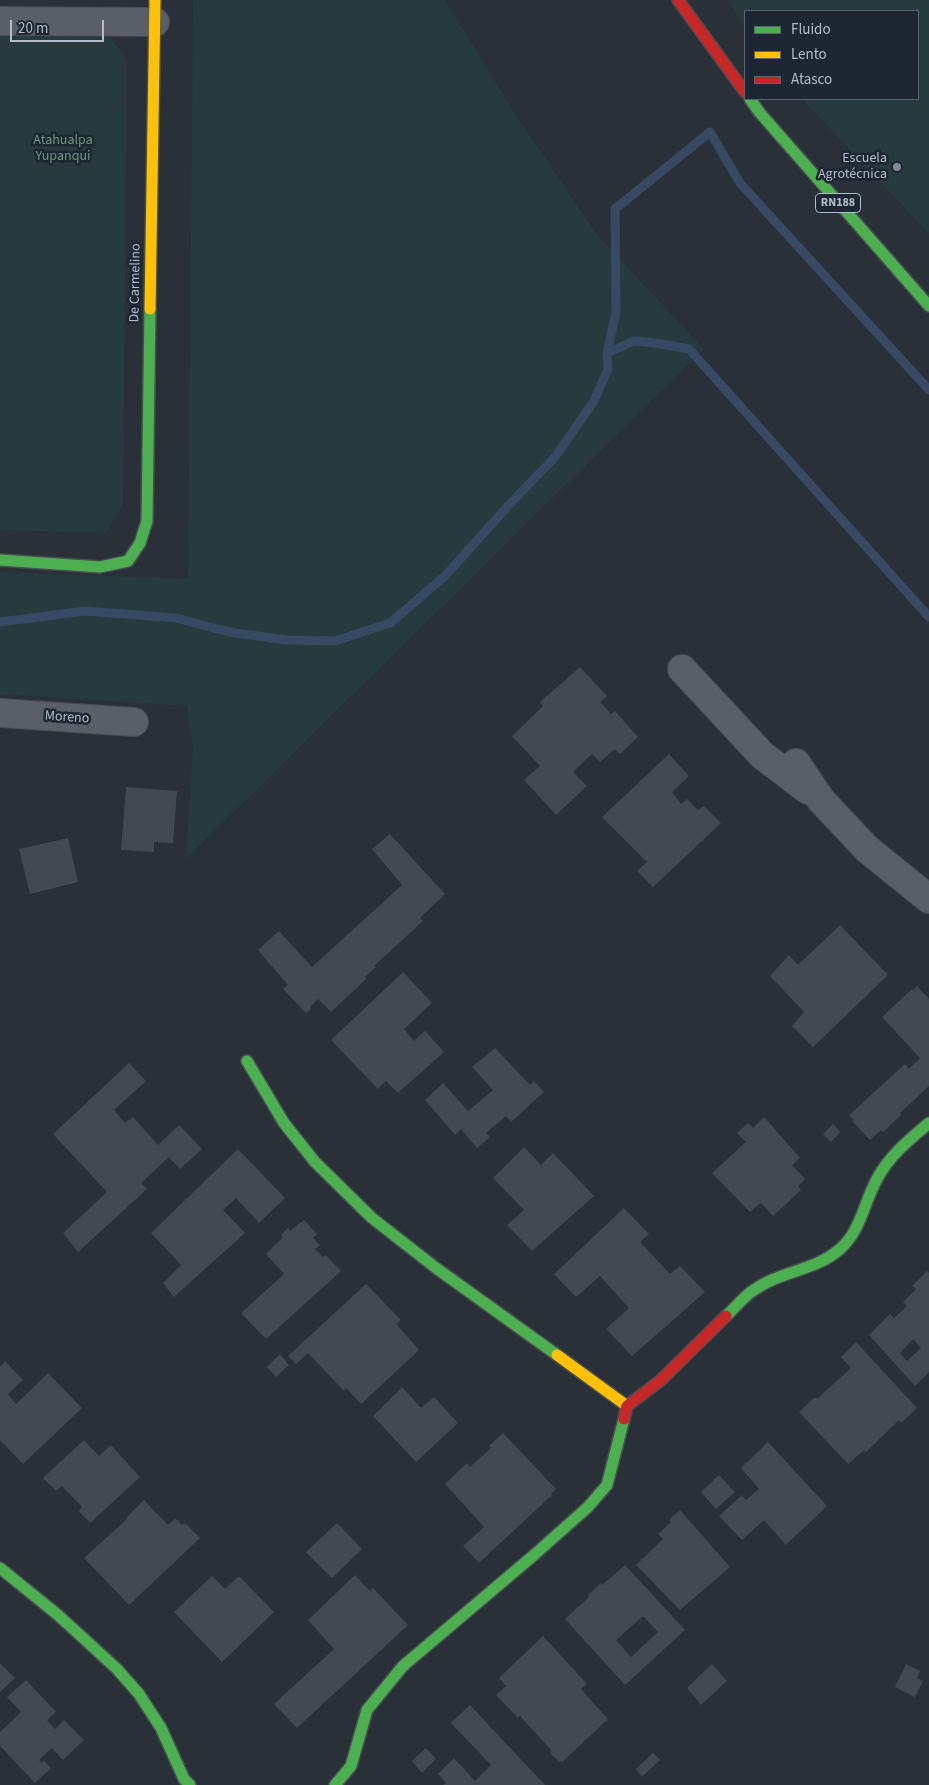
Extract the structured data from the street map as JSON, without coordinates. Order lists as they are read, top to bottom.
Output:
{
  "streets": {
    "main road": ["RN188", "De Carmelino"],
    "street": ["Moreno"]
  },
  "parks": ["Atahualpa Yupanqui"],
  "places": ["Escuela Agrotécnica"],
  "legend": ["Fluido", "Lento", "Atasco"],
  "scale_bar": "20 m"
}
